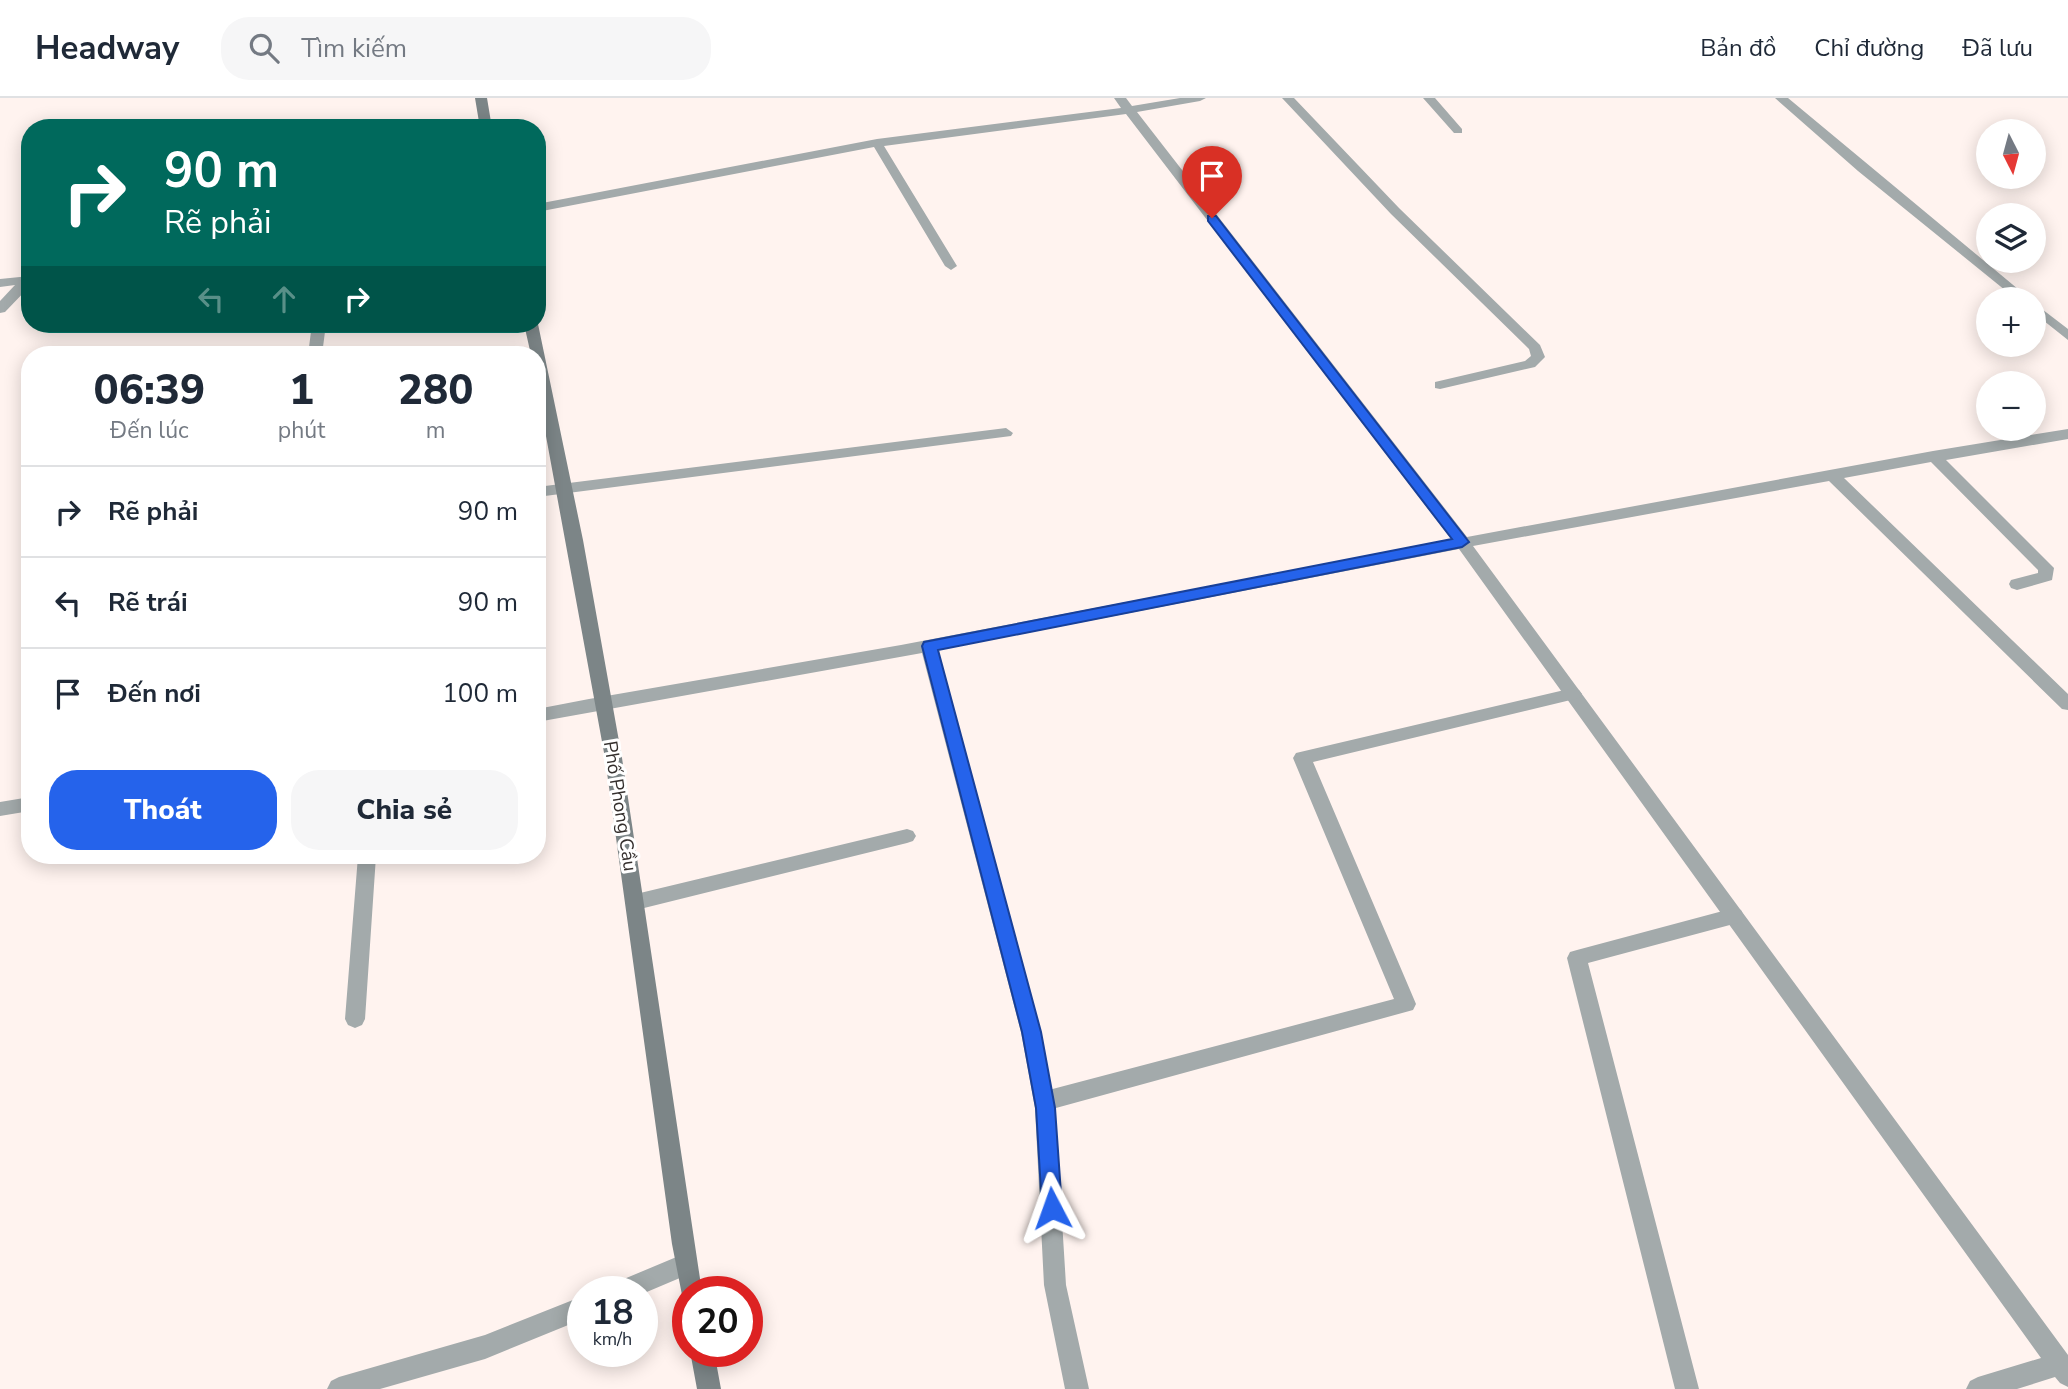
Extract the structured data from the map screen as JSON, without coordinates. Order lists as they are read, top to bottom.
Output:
{
  "streets": {
    "street": ["Phố Phong Cầu"]
  },
  "north": "bottom",
  "page": {
    "header": "Headway",
    "search": "Tìm kiếm",
    "nav": ["Bản đồ", "Chỉ đường", "Đã lưu"],
    "map_buttons": ["+", "−"],
    "turn": ["90 m", "Rẽ phải"],
    "eta": [
      "06:39",
      "Đến lúc",
      "1",
      "phút",
      "280",
      "m"
    ],
    "list": [
      {
        "name": "Rẽ phải",
        "value": "90 m"
      },
      {
        "name": "Rẽ trái",
        "value": "90 m"
      },
      {
        "name": "Đến nơi",
        "value": "100 m"
      }
    ],
    "buttons": ["Thoát", "Chia sẻ"],
    "speed": "18 km/h",
    "limit": "20"
  }
}
